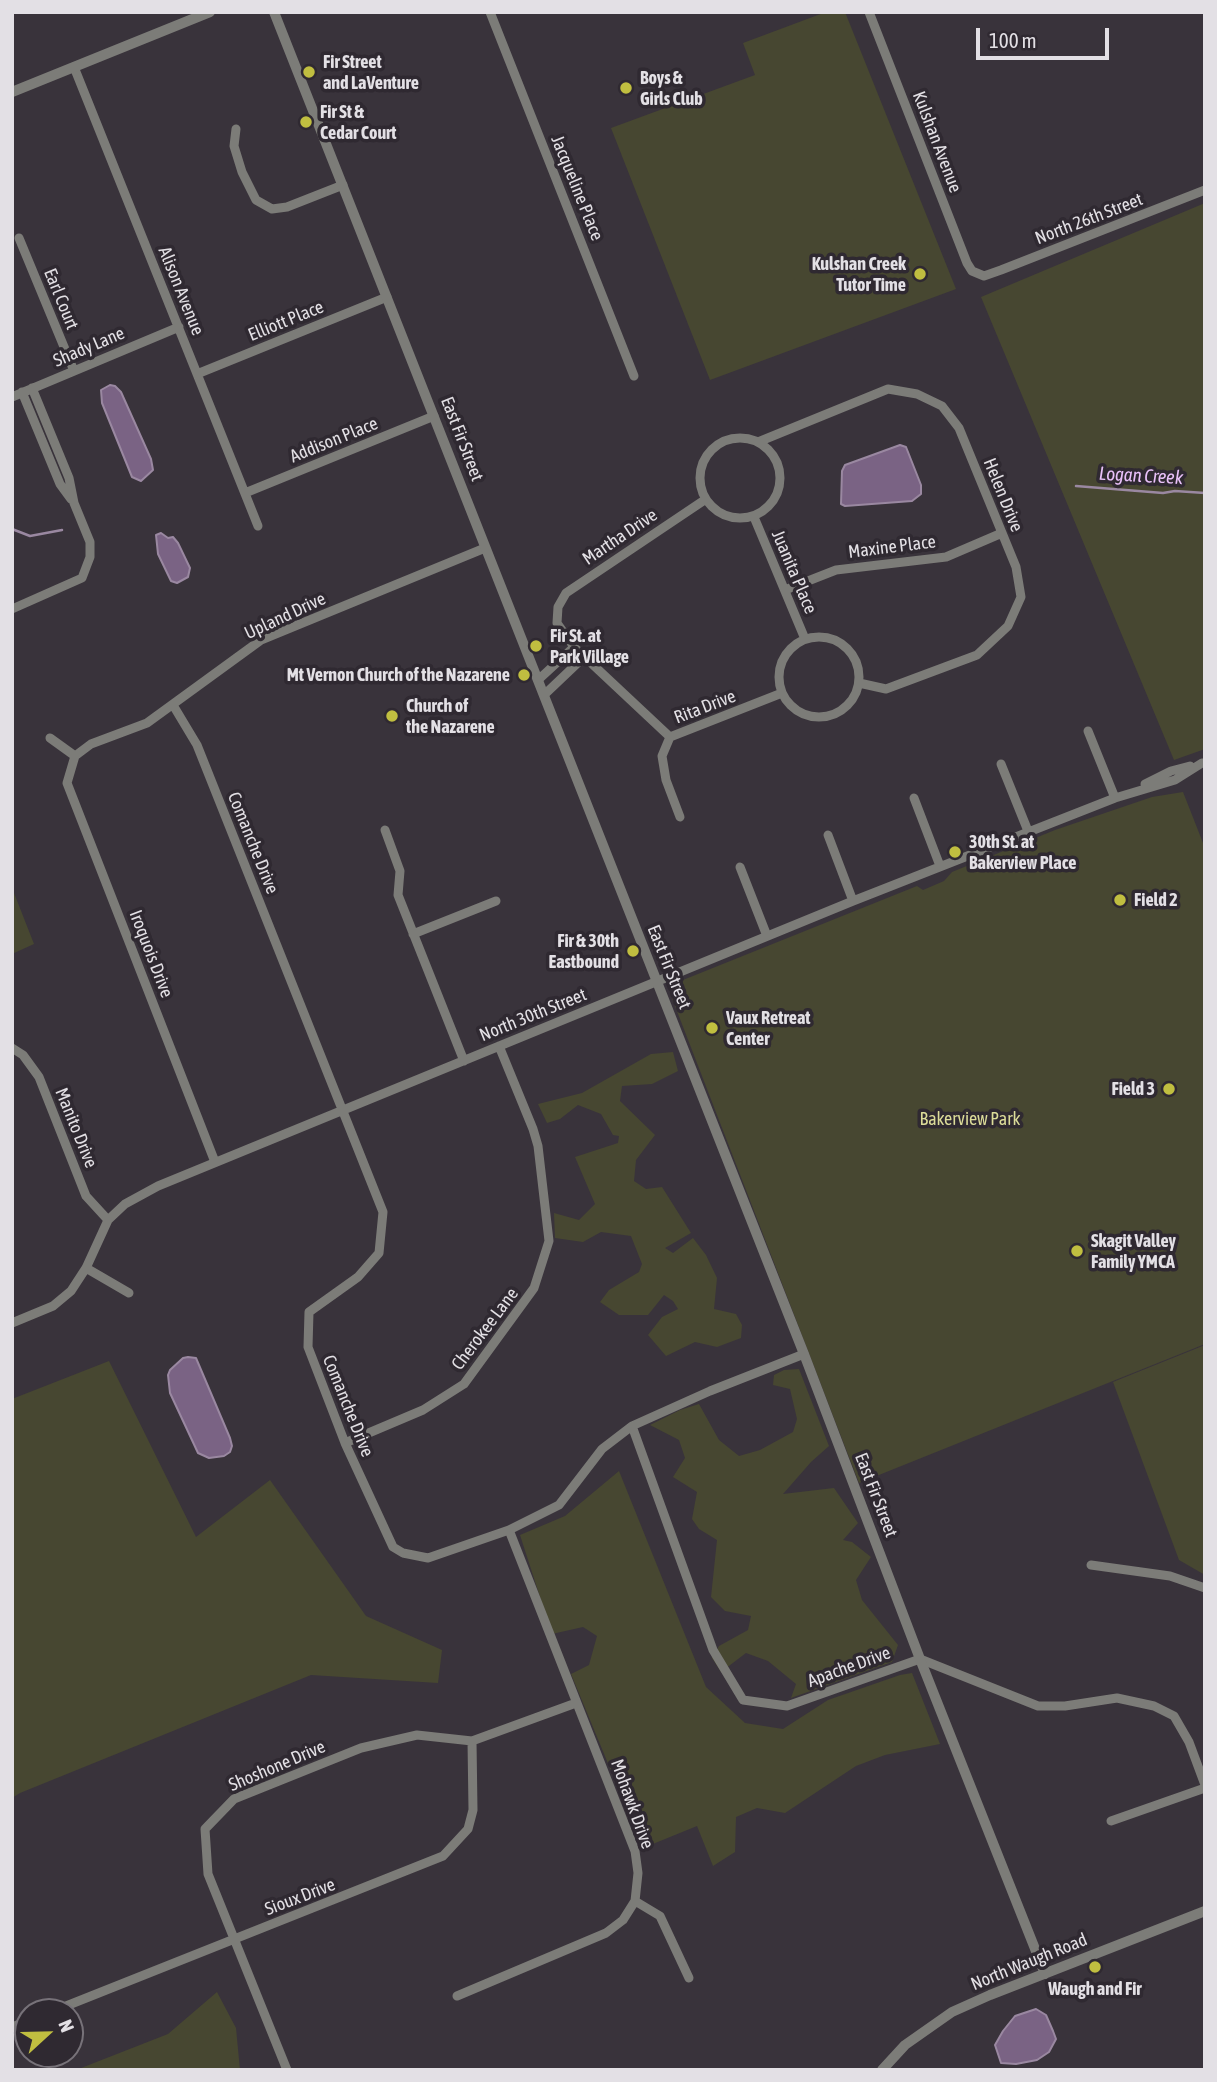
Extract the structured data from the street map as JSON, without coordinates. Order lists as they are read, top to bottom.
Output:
{
  "streets": {
    "street": [
      "Kulshan Avenue",
      "Jacqueline Place",
      "North 26th Street",
      "Alison Avenue",
      "Earl Court",
      "Elliott Place",
      "Shady Lane",
      "East Fir Street",
      "Addison Place",
      "Helen Drive",
      "Martha Drive",
      "Maxine Place",
      "Juanita Place",
      "Upland Drive",
      "Rita Drive",
      "Comanche Drive",
      "Iroquois Drive",
      "North 30th Street",
      "Manito Drive",
      "Cherokee Lane",
      "Apache Drive",
      "Shoshone Drive",
      "Mohawk Drive",
      "Sioux Drive",
      "North Waugh Road"
    ]
  },
  "crossings": [
    ["Kulshan Avenue", "North 26th Street"],
    ["Alison Avenue", "Elliott Place"],
    ["Alison Avenue", "Shady Lane"],
    ["Alison Avenue", "Addison Place"],
    ["Earl Court", "Shady Lane"],
    ["Elliott Place", "East Fir Street"],
    ["East Fir Street", "Addison Place"],
    ["East Fir Street", "Upland Drive"],
    ["East Fir Street", "Comanche Drive"],
    ["East Fir Street", "North 30th Street"],
    ["East Fir Street", "Apache Drive"],
    ["East Fir Street", "North Waugh Road"],
    ["Helen Drive", "Martha Drive"],
    ["Helen Drive", "Maxine Place"],
    ["Helen Drive", "Juanita Place"],
    ["Helen Drive", "Rita Drive"],
    ["Martha Drive", "Juanita Place"],
    ["Martha Drive", "Rita Drive"],
    ["Maxine Place", "Juanita Place"],
    ["Juanita Place", "Rita Drive"],
    ["Upland Drive", "Comanche Drive"],
    ["Upland Drive", "Iroquois Drive"],
    ["Comanche Drive", "North 30th Street"],
    ["Comanche Drive", "Cherokee Lane"],
    ["Comanche Drive", "Apache Drive"],
    ["Comanche Drive", "Mohawk Drive"],
    ["Iroquois Drive", "North 30th Street"],
    ["North 30th Street", "Manito Drive"],
    ["North 30th Street", "Cherokee Lane"],
    ["Shoshone Drive", "Mohawk Drive"],
    ["Shoshone Drive", "Sioux Drive"]
  ],
  "water": ["Logan Creek"],
  "parks": ["Bakerview Park"],
  "places": [
    "Fir Street and LaVenture",
    "Boys & Girls Club",
    "Fir St & Cedar Court",
    "Kulshan Creek Tutor Time",
    "Fir St. at Park Village",
    "Mt Vernon Church of the Nazarene",
    "Church of the Nazarene",
    "30th St. at Bakerview Place",
    "Field 2",
    "Fir & 30th Eastbound",
    "Vaux Retreat Center",
    "Field 3",
    "Skagit Valley Family YMCA",
    "Waugh and Fir"
  ],
  "scale_bar": "100 m",
  "north": "right"
}
